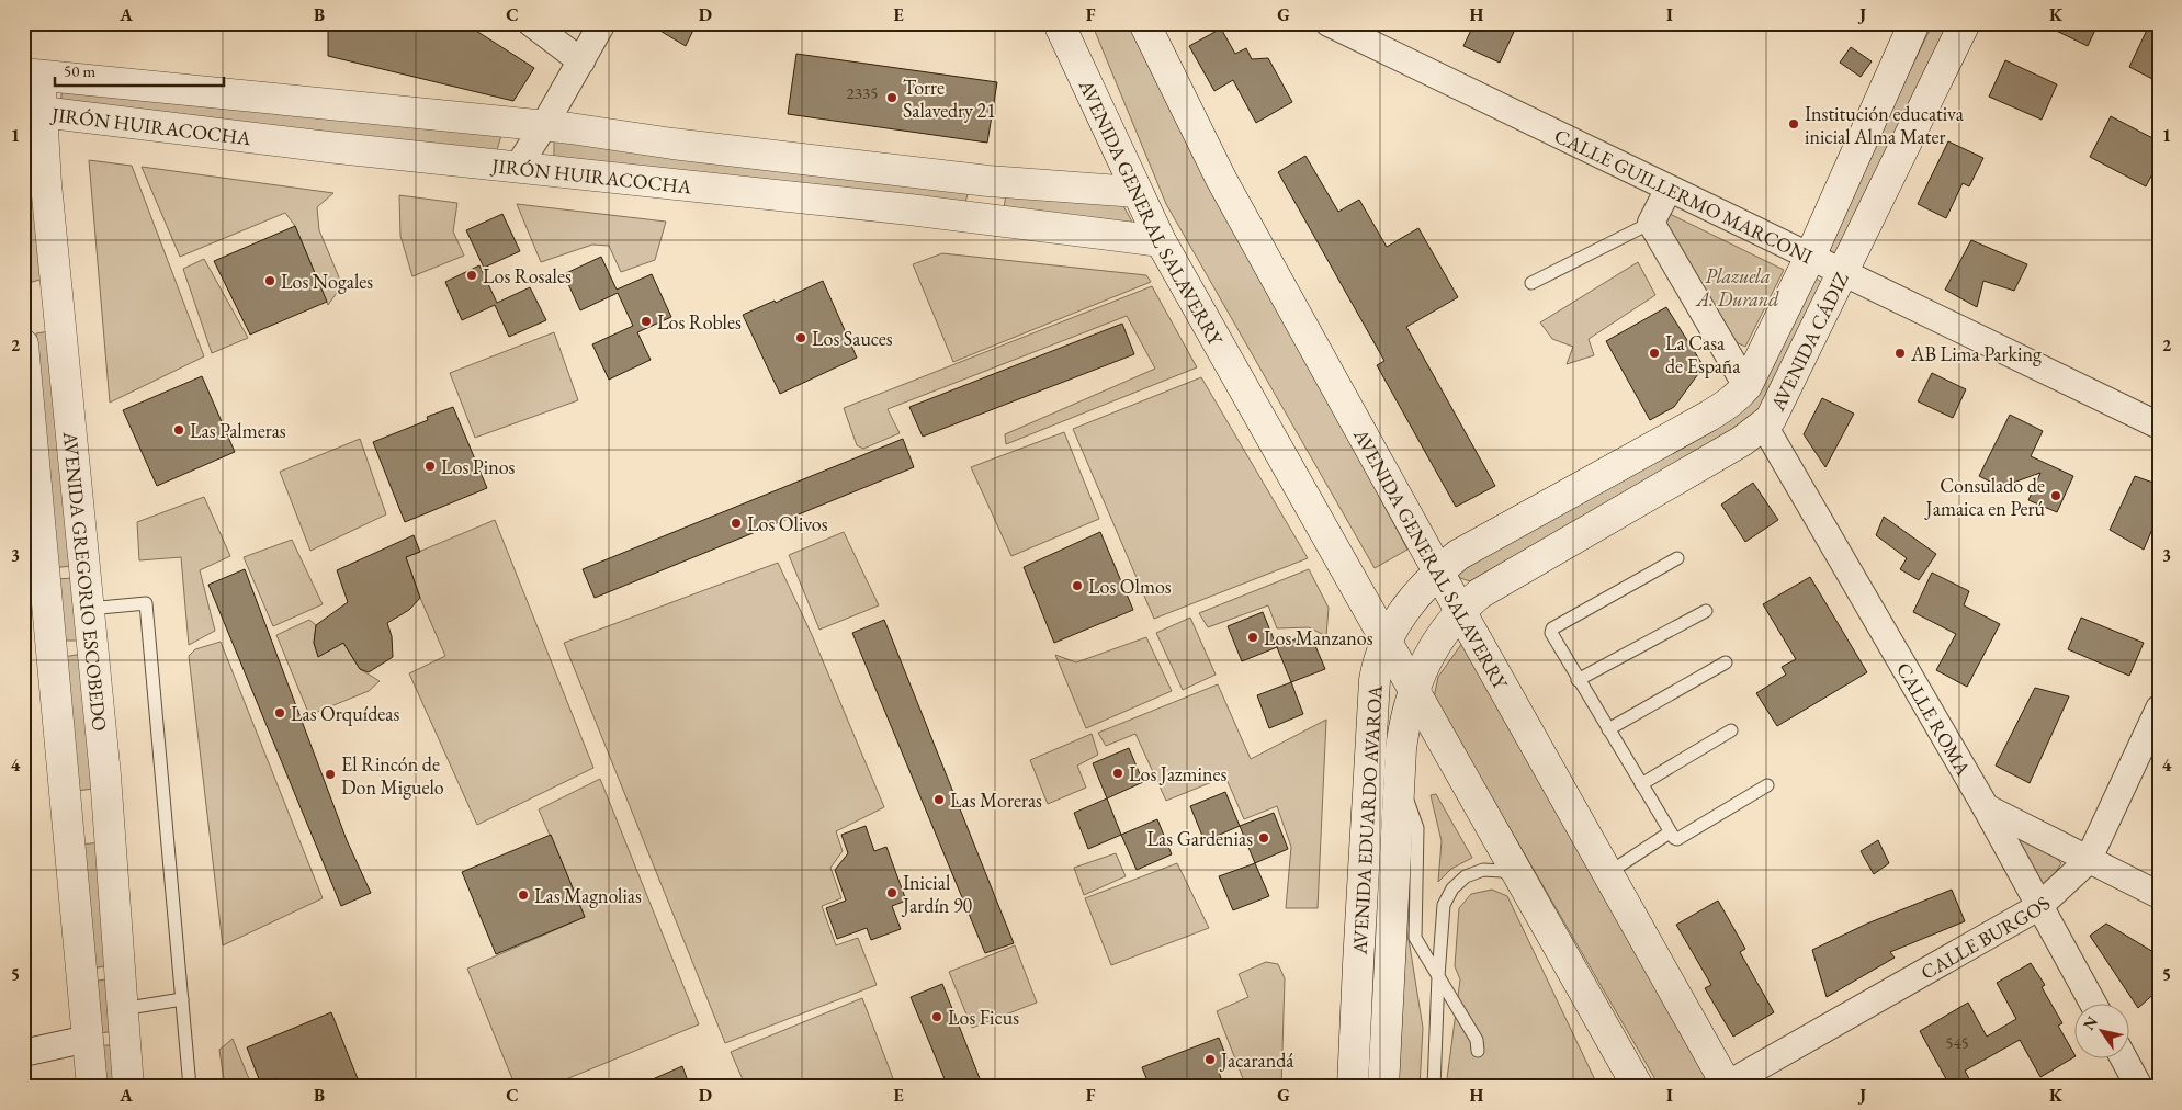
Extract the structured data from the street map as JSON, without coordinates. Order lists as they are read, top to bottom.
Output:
{
  "streets": {
    "main road": [
      "JIRÓN HUIRACOCHA",
      "AVENIDA GENERAL SALAVERRY",
      "AVENIDA CÁDIZ",
      "AVENIDA GREGORIO ESCOBEDO",
      "AVENIDA EDUARDO AVAROA"
    ],
    "street": ["CALLE GUILLERMO MARCONI", "CALLE ROMA", "CALLE BURGOS"]
  },
  "crossings": [
    ["JIRÓN HUIRACOCHA", "AVENIDA GENERAL SALAVERRY"],
    ["JIRÓN HUIRACOCHA", "AVENIDA GREGORIO ESCOBEDO"],
    ["CALLE GUILLERMO MARCONI", "AVENIDA CÁDIZ"],
    ["AVENIDA GENERAL SALAVERRY", "AVENIDA CÁDIZ"],
    ["AVENIDA GENERAL SALAVERRY", "AVENIDA EDUARDO AVAROA"],
    ["AVENIDA GENERAL SALAVERRY", "CALLE BURGOS"],
    ["AVENIDA CÁDIZ", "CALLE ROMA"],
    ["AVENIDA CÁDIZ", "AVENIDA EDUARDO AVAROA"],
    ["CALLE ROMA", "CALLE BURGOS"]
  ],
  "parks": ["Plazuela A. Durand"],
  "places": [
    "Torre Salavedry 21",
    "Institución educativa inicial Alma Mater",
    "Los Rosales",
    "Los Nogales",
    "Los Robles",
    "Los Sauces",
    "La Casa de España",
    "AB Lima Parking",
    "Las Palmeras",
    "Los Pinos",
    "Consulado de Jamaica en Perú",
    "Los Olivos",
    "Los Olmos",
    "Los Manzanos",
    "Las Orquídeas",
    "Los Jazmines",
    "El Rincón de Don Miguelo",
    "Las Moreras",
    "Las Gardenias",
    "Inicial Jardín 90",
    "Las Magnolias",
    "Los Ficus",
    "Jacarandá"
  ],
  "house_numbers": ["2335", "545"],
  "scale_bar": "50 m",
  "north": "top left",
  "grid": {
    "columns": [
      "A",
      "B",
      "C",
      "D",
      "E",
      "F",
      "G",
      "H",
      "I",
      "J",
      "K"
    ],
    "rows": [
      "1",
      "2",
      "3",
      "4",
      "5"
    ]
  }
}
